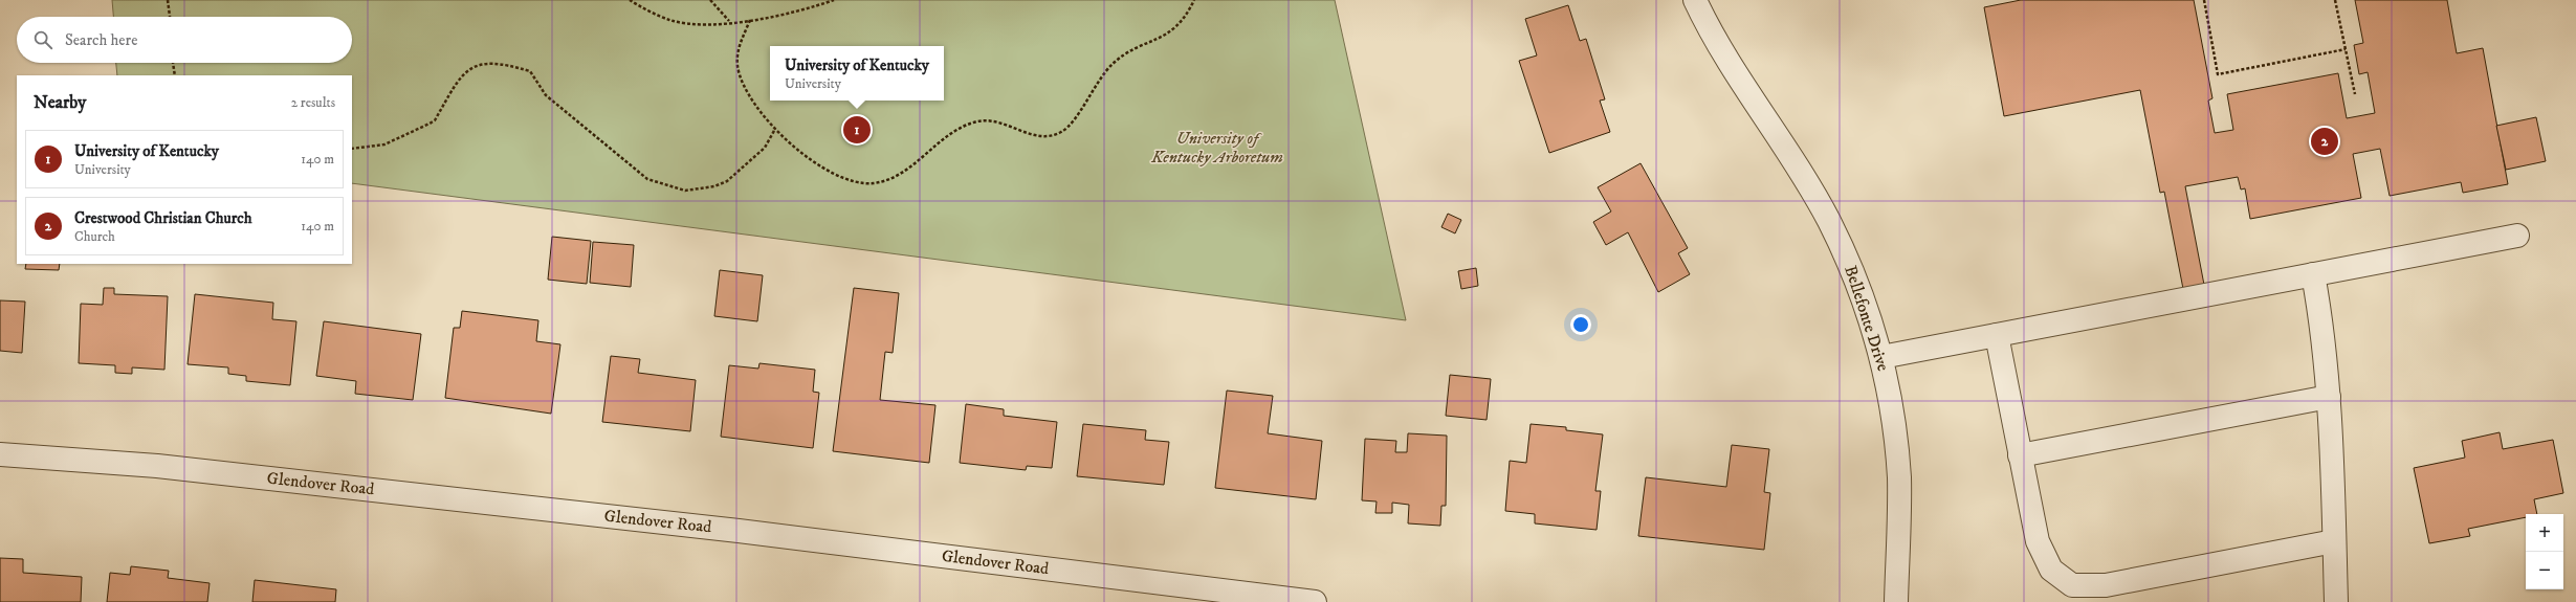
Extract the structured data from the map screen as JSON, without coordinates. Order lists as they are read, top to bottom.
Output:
{
  "streets": {
    "street": ["Bellefonte Drive", "Glendover Road"]
  },
  "parks": ["University of Kentucky Arboretum"],
  "page": {
    "search": "Search here",
    "popup": ["University of Kentucky", "University"],
    "heading": ["Nearby", "2 results"],
    "pins": ["1", "2"],
    "list": [
      {
        "mark": "1",
        "name": "University of Kentucky",
        "note": "University",
        "value": "140 m"
      },
      {
        "mark": "2",
        "name": "Crestwood Christian Church",
        "note": "Church",
        "value": "140 m"
      }
    ],
    "map_buttons": ["+", "−"]
  }
}
